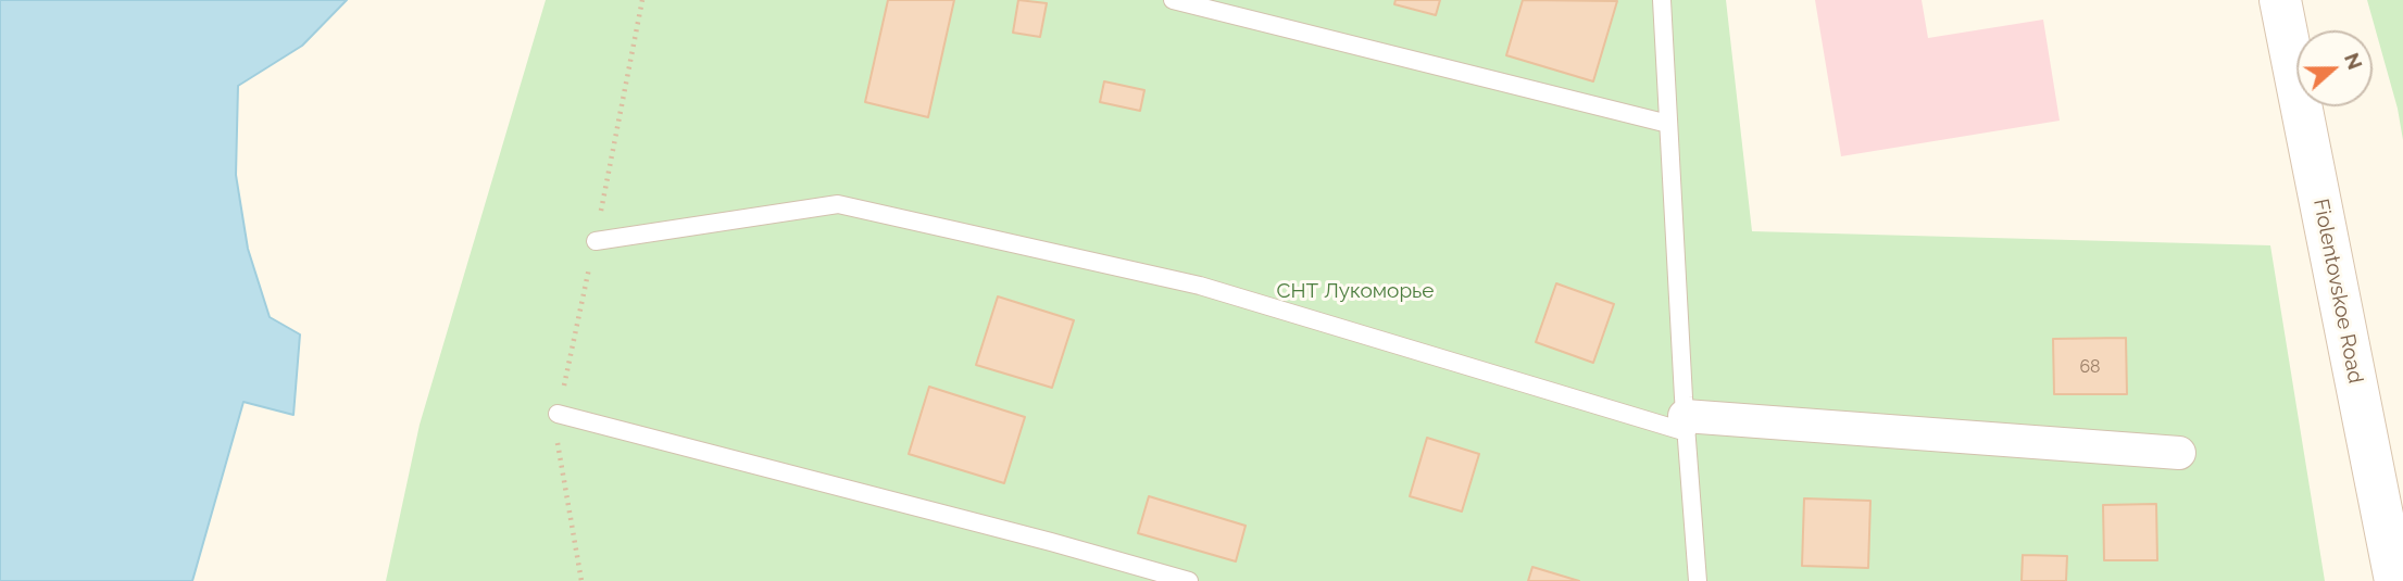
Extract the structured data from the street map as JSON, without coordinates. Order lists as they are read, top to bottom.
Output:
{
  "streets": {
    "main road": ["Fiolentovskoe Road"]
  },
  "parks": ["СНТ Лукоморье"],
  "house_numbers": ["68"],
  "north": "right"
}
